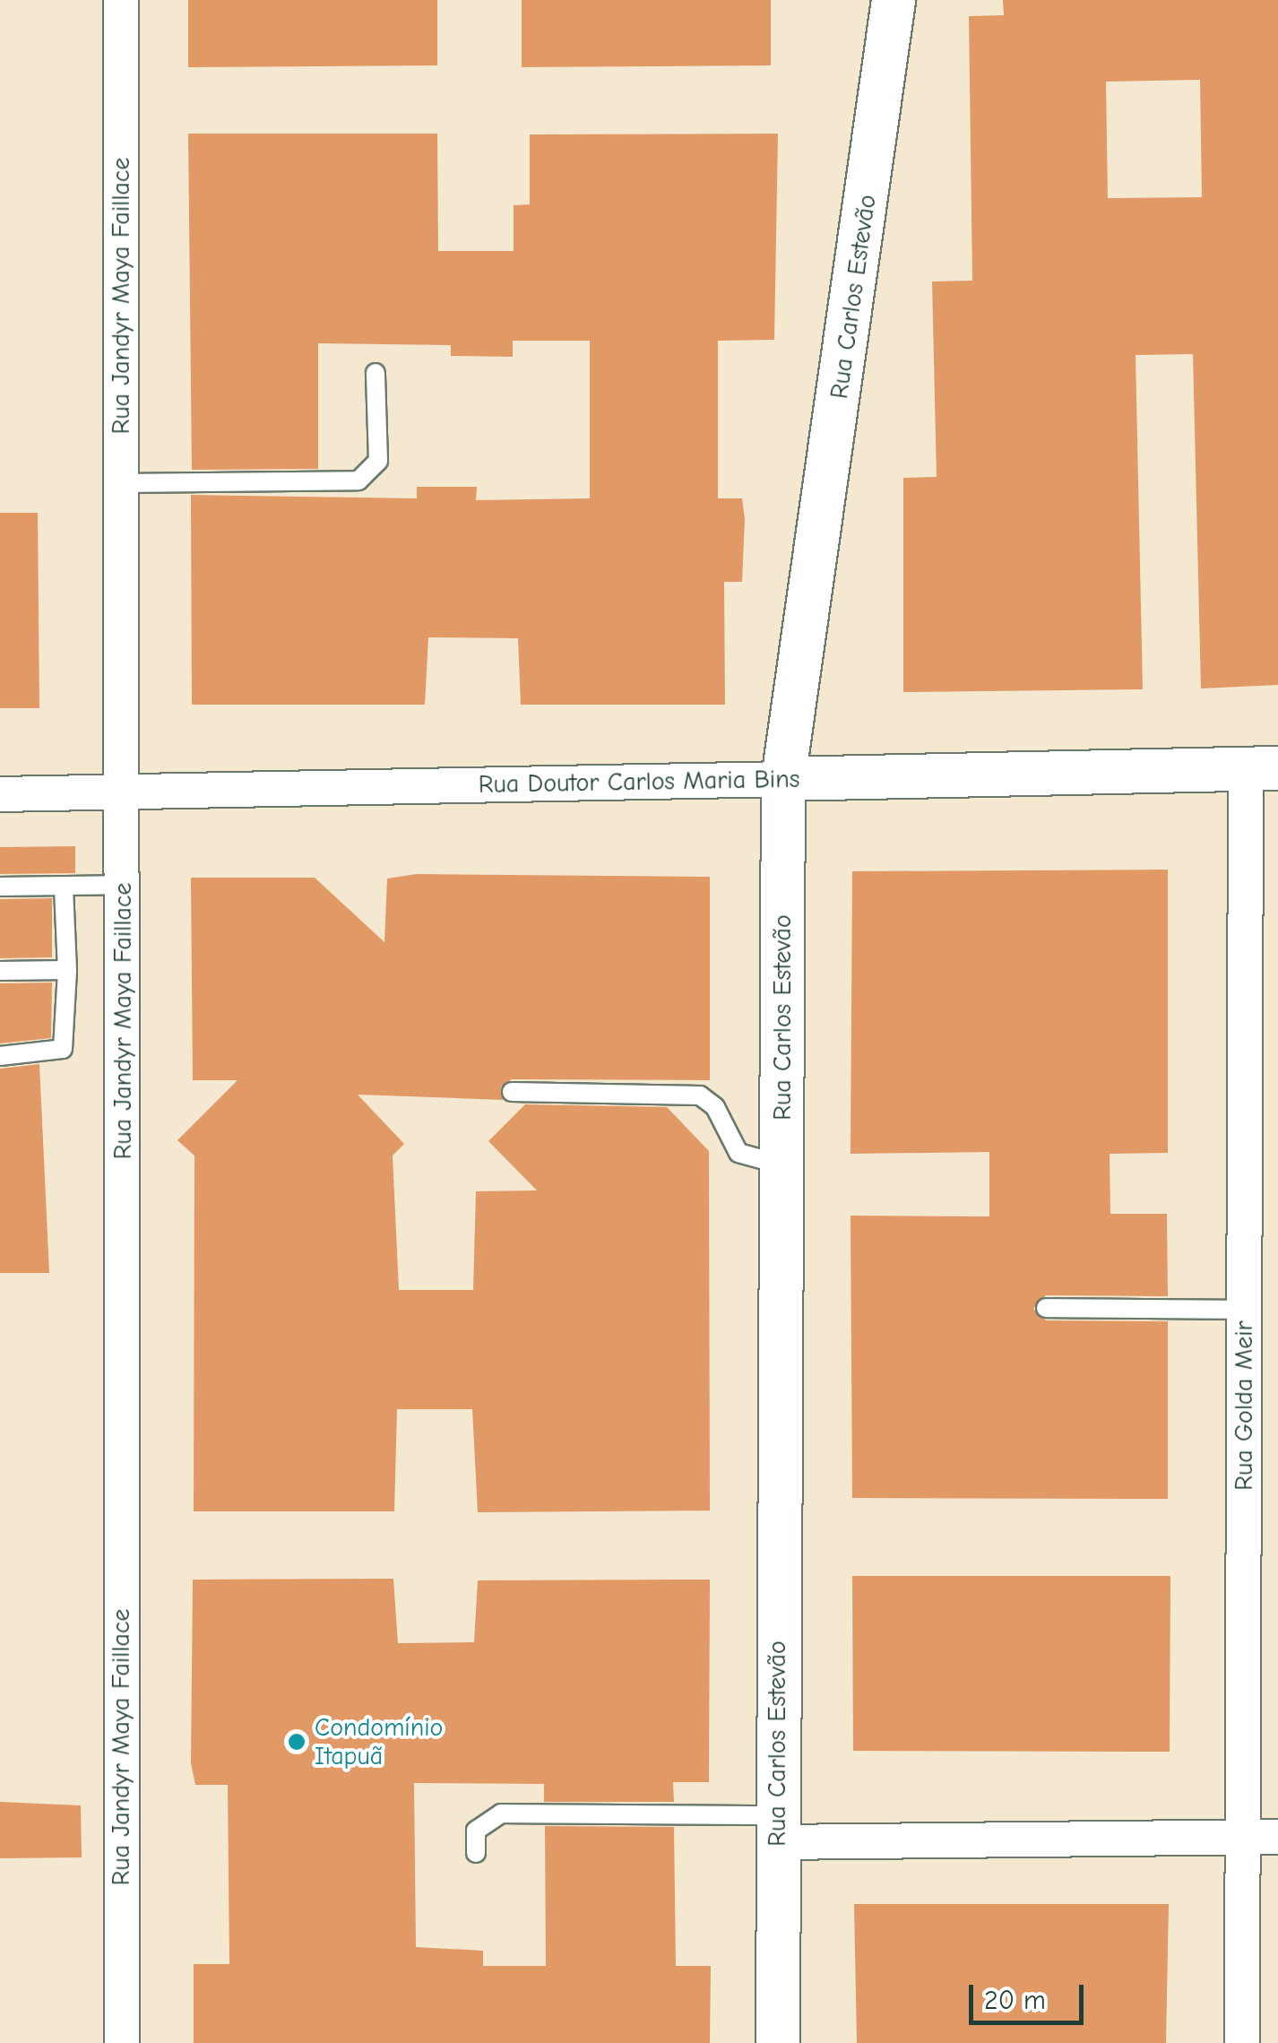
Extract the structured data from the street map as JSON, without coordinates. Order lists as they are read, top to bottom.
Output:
{
  "streets": {
    "street": [
      "Rua Jandyr Maya Faillace",
      "Rua Carlos Estevão",
      "Rua Doutor Carlos Maria Bins",
      "Rua Golda Meir"
    ]
  },
  "crossings": [
    ["Rua Jandyr Maya Faillace", "Rua Doutor Carlos Maria Bins"],
    ["Rua Carlos Estevão", "Rua Doutor Carlos Maria Bins"],
    ["Rua Doutor Carlos Maria Bins", "Rua Golda Meir"]
  ],
  "places": ["Condomínio Itapuã"],
  "scale_bar": "20 m"
}
